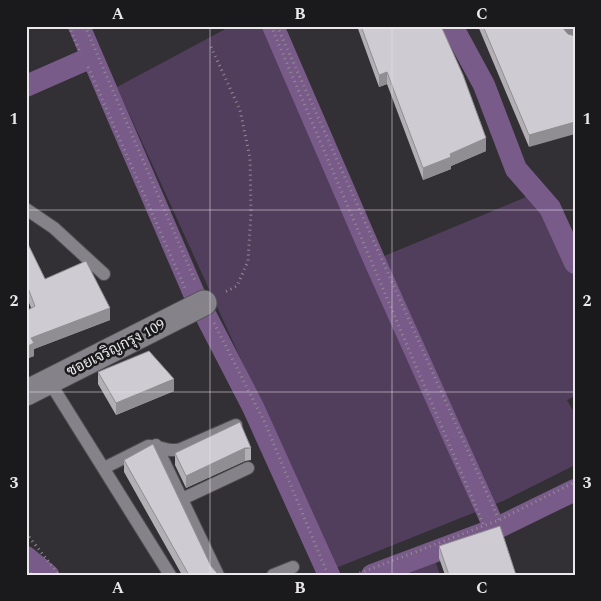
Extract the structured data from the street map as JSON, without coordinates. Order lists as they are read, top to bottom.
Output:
{
  "streets": {
    "street": ["ซอยเจริญกรุง 109"]
  },
  "grid": {
    "columns": ["A", "B", "C"],
    "rows": ["1", "2", "3"]
  }
}
